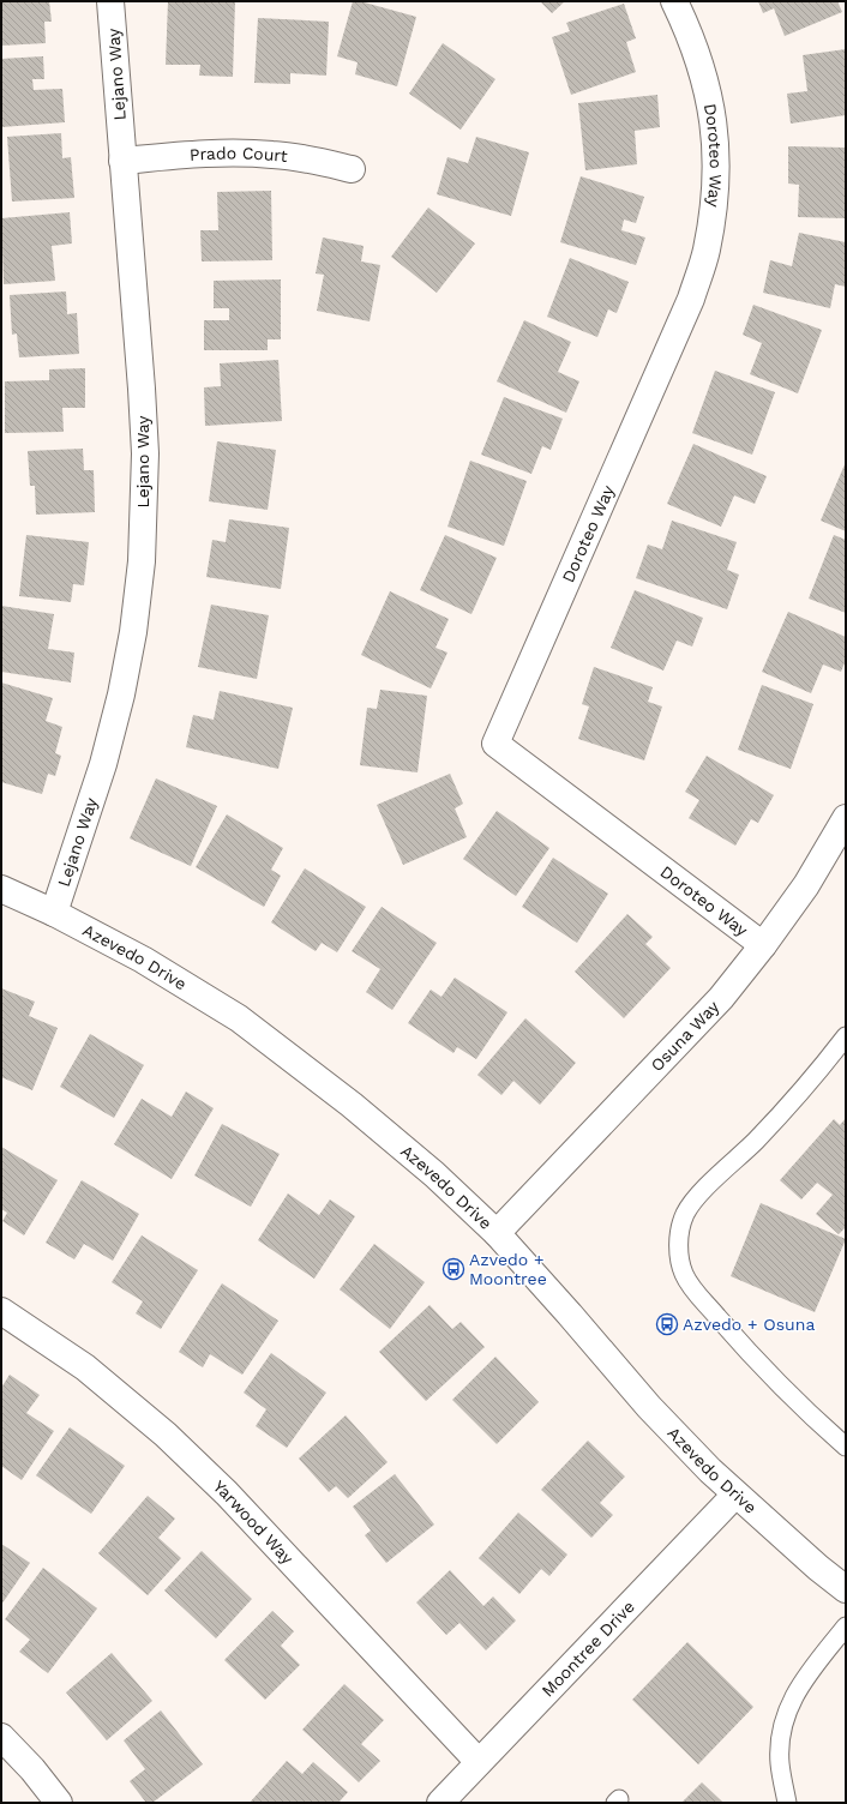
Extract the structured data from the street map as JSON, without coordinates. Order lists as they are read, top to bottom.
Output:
{
  "streets": {
    "street": [
      "Lejano Way",
      "Doroteo Way",
      "Prado Court",
      "Azevedo Drive",
      "Osuna Way",
      "Yarwood Way",
      "Moontree Drive"
    ]
  },
  "crossings": [
    ["Lejano Way", "Prado Court"],
    ["Lejano Way", "Azevedo Drive"],
    ["Doroteo Way", "Osuna Way"],
    ["Azevedo Drive", "Osuna Way"],
    ["Azevedo Drive", "Moontree Drive"],
    ["Yarwood Way", "Moontree Drive"]
  ],
  "places": {
    "bus stop": ["Azvedo + Moontree", "Azvedo + Osuna"]
  }
}
